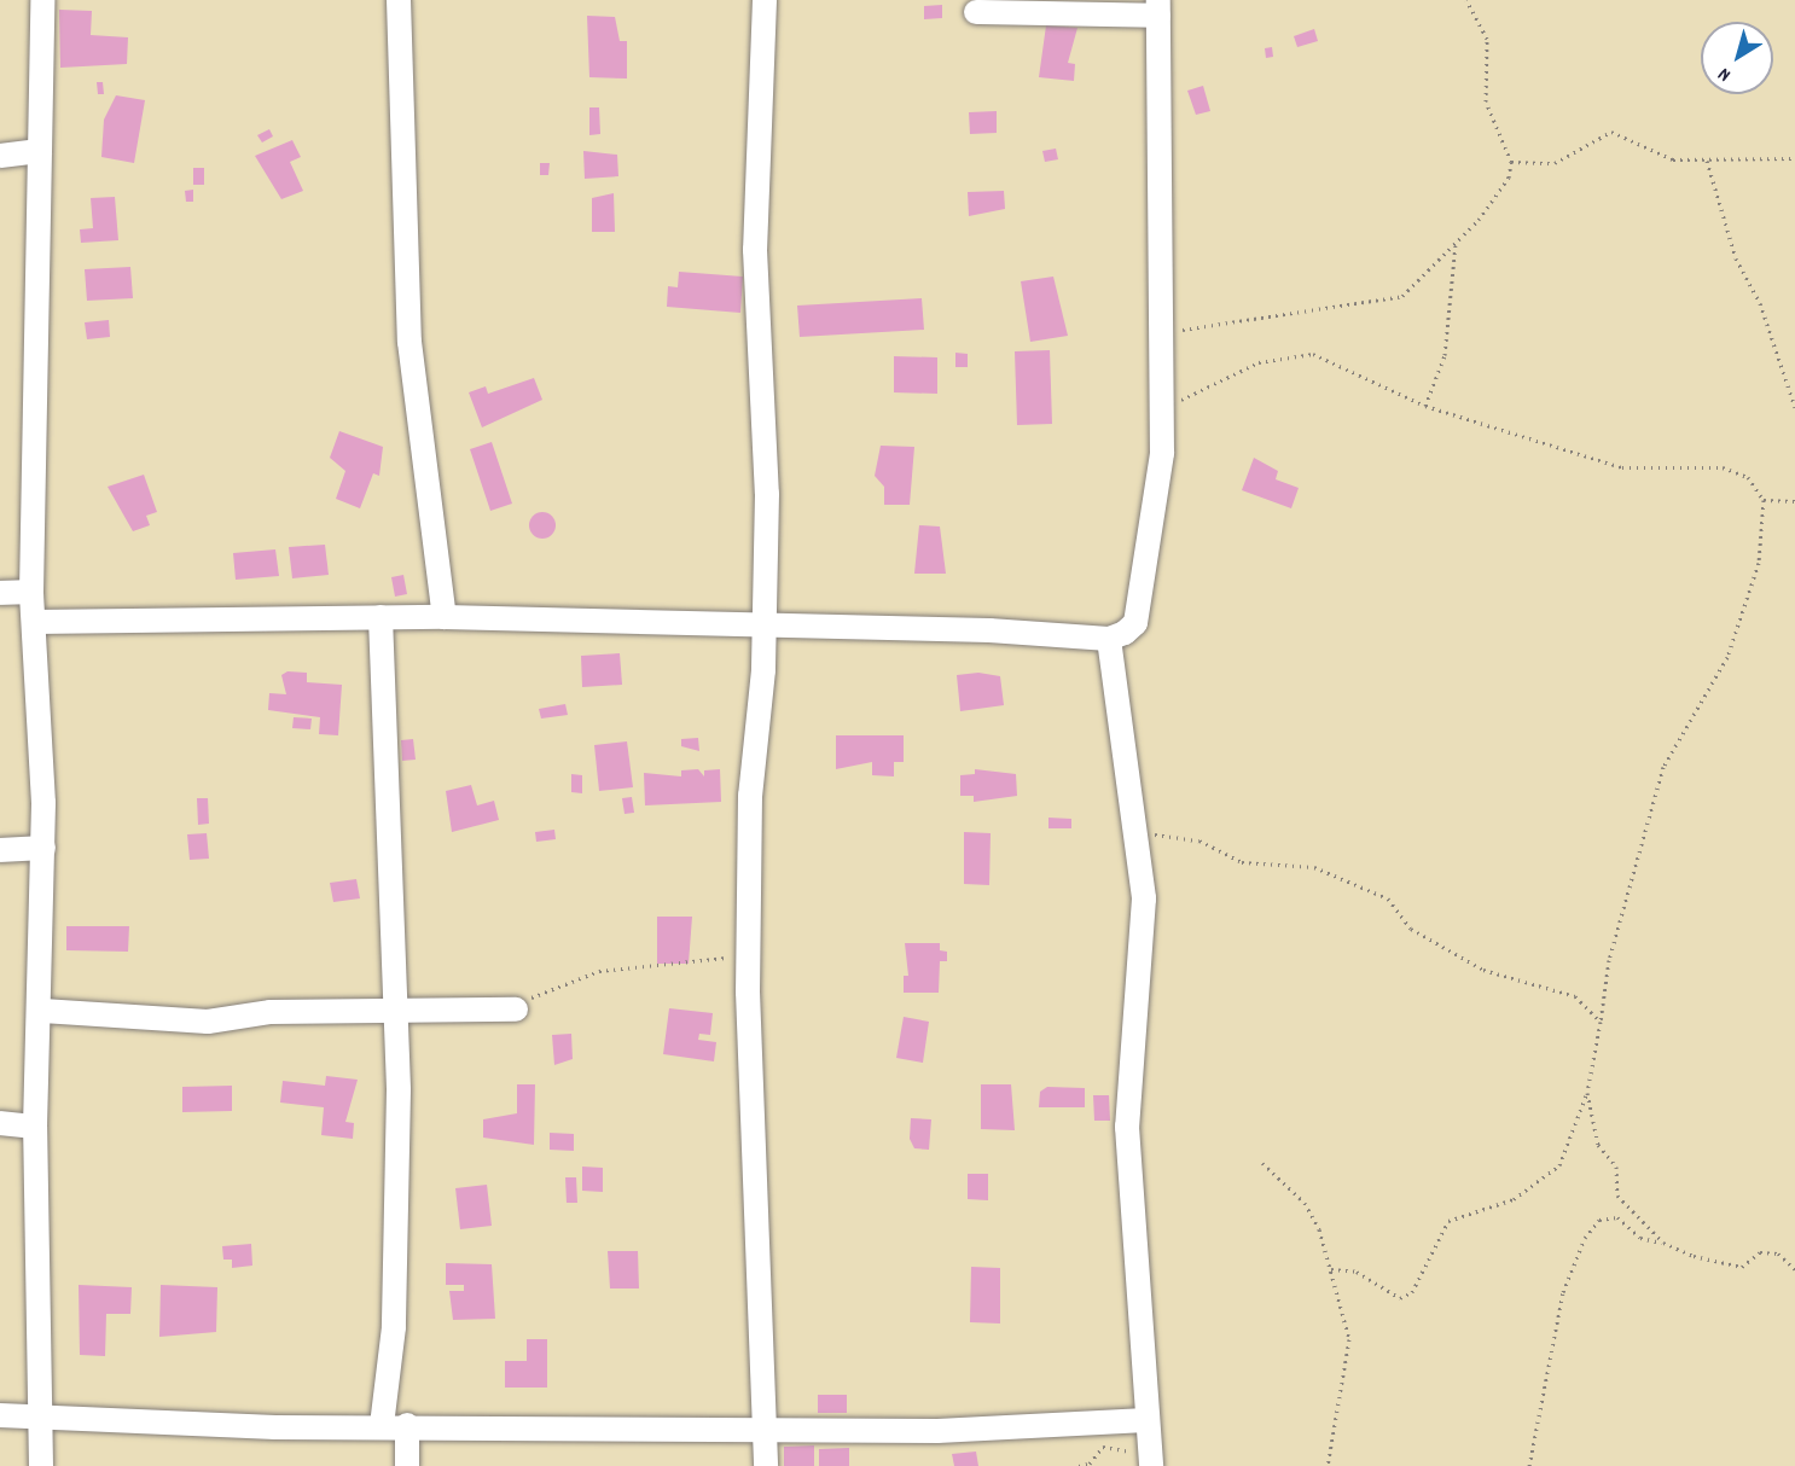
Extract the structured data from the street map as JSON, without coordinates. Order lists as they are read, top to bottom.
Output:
{
  "north": "bottom left"
}
